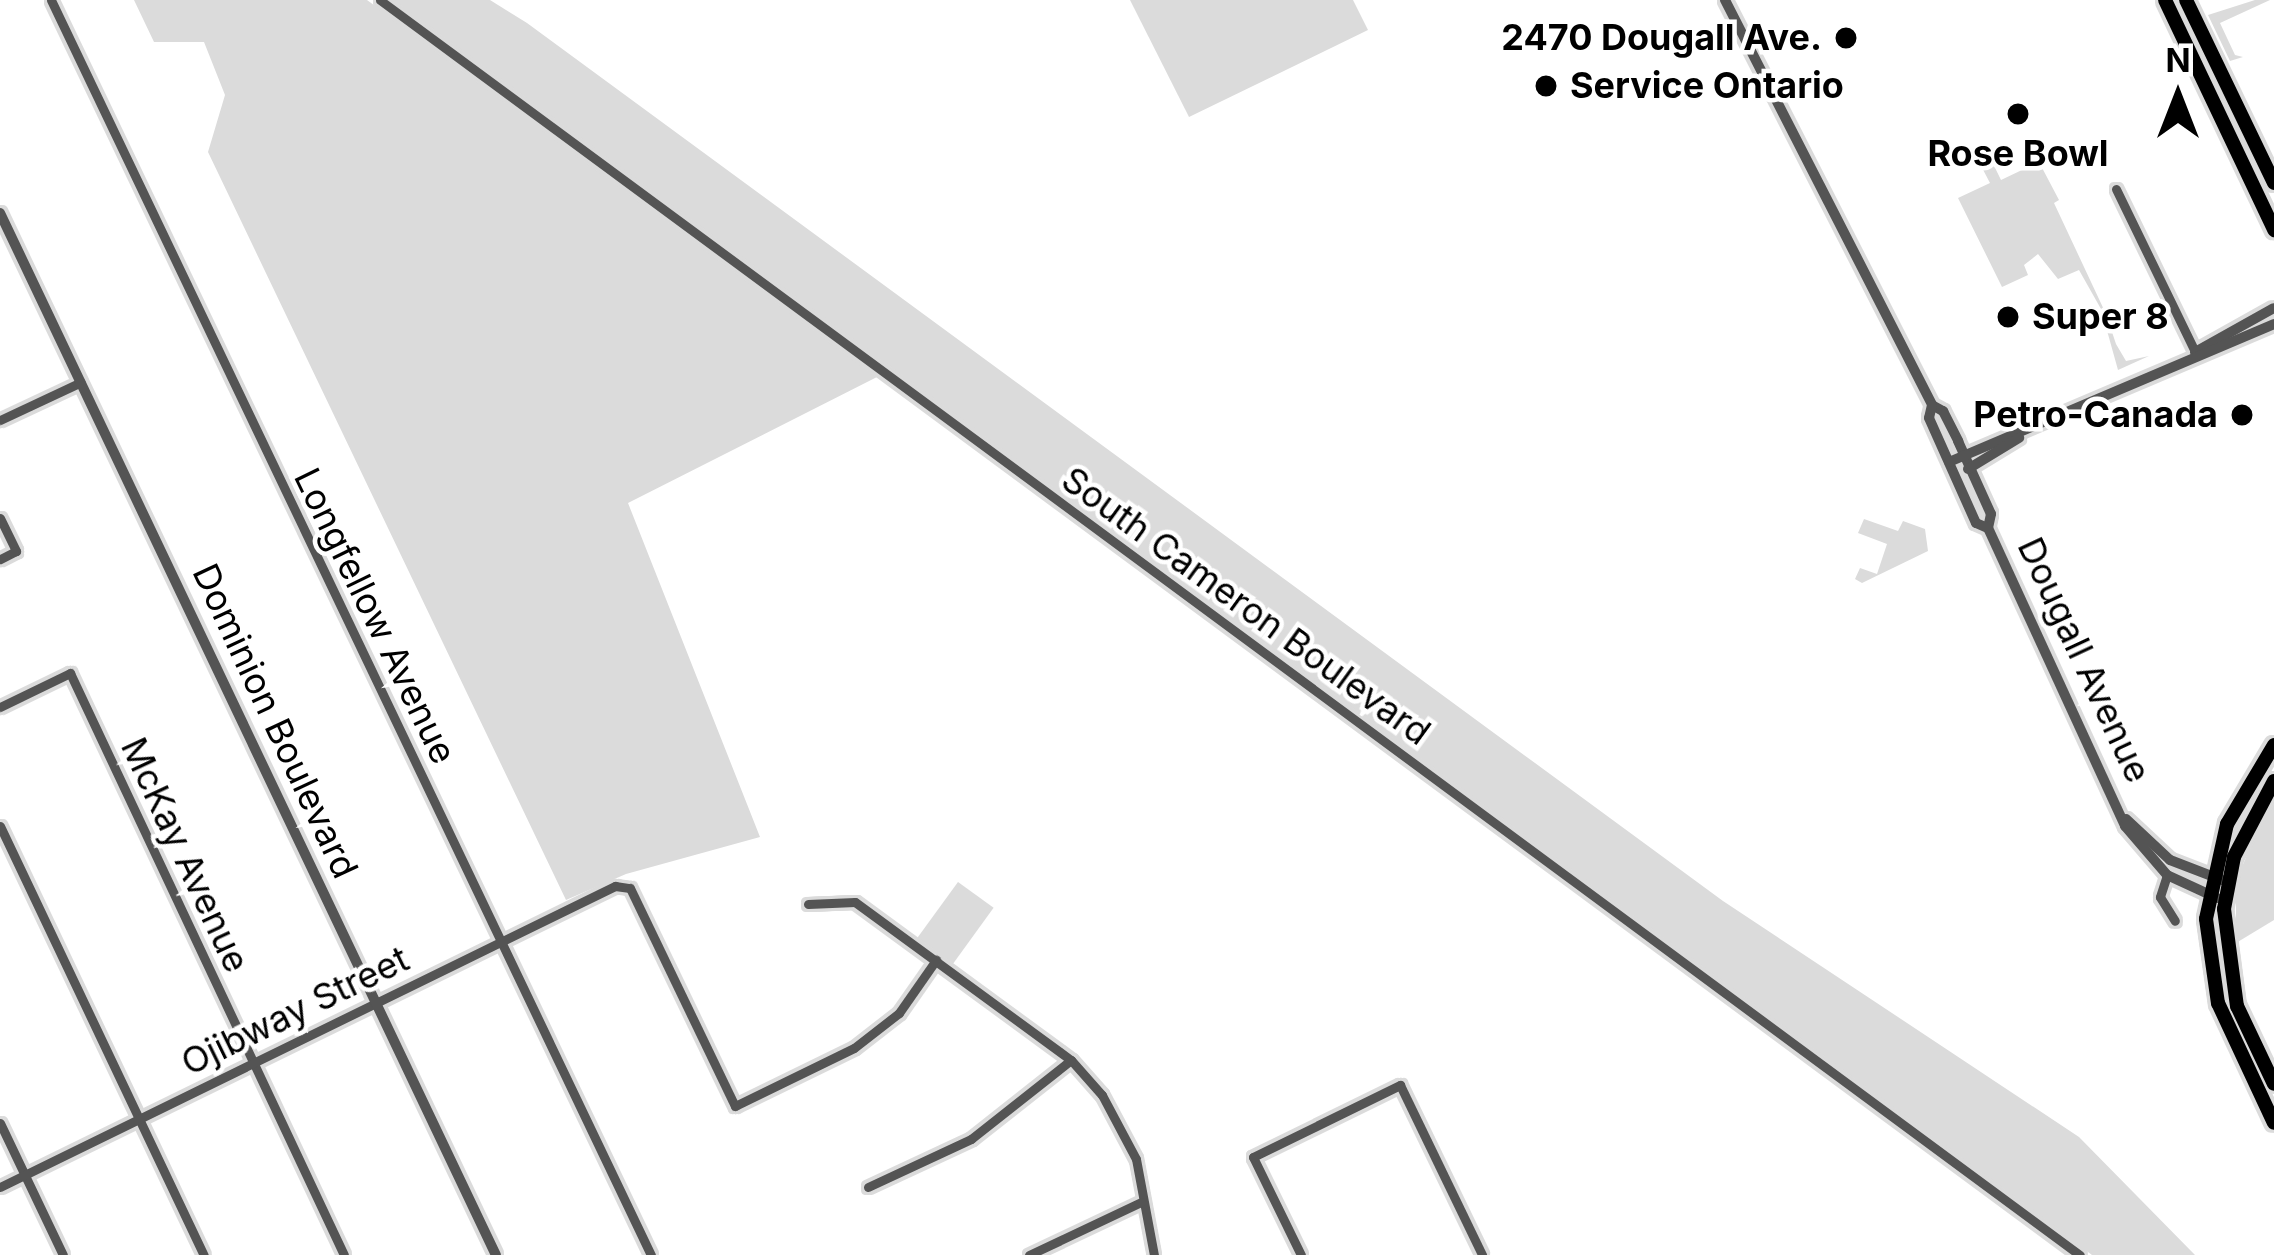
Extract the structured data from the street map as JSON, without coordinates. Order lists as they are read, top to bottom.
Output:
{
  "streets": {
    "street": [
      "South Cameron Boulevard",
      "Longfellow Avenue",
      "Dougall Avenue",
      "Dominion Boulevard",
      "McKay Avenue",
      "Ojibway Street"
    ]
  },
  "crossings": [
    ["Longfellow Avenue", "Ojibway Street"],
    ["Dominion Boulevard", "Ojibway Street"],
    ["McKay Avenue", "Ojibway Street"]
  ],
  "places": [
    "2470 Dougall Ave.",
    "Service Ontario",
    "Rose Bowl",
    "Super 8",
    "Petro-Canada"
  ],
  "north": "top"
}
